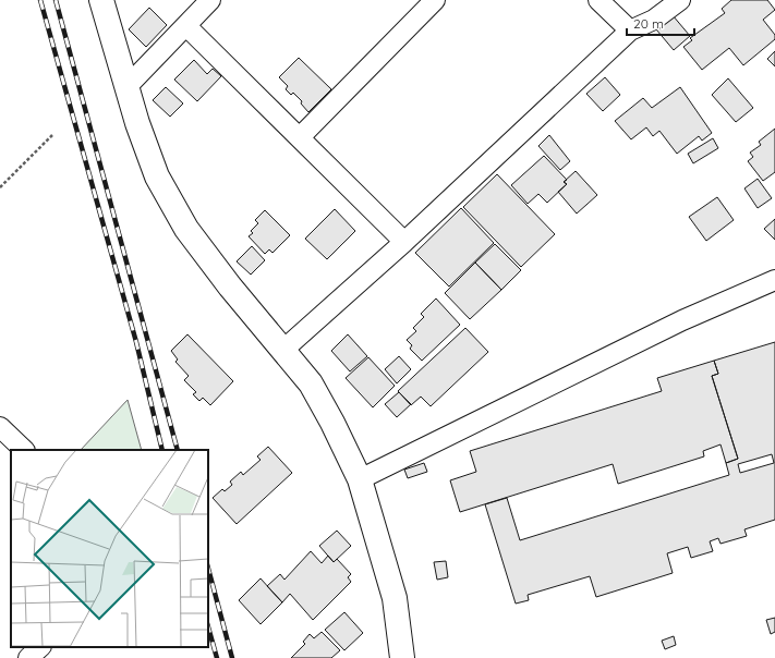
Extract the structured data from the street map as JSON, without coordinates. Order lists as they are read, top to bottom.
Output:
{
  "scale_bar": "20 m"
}
